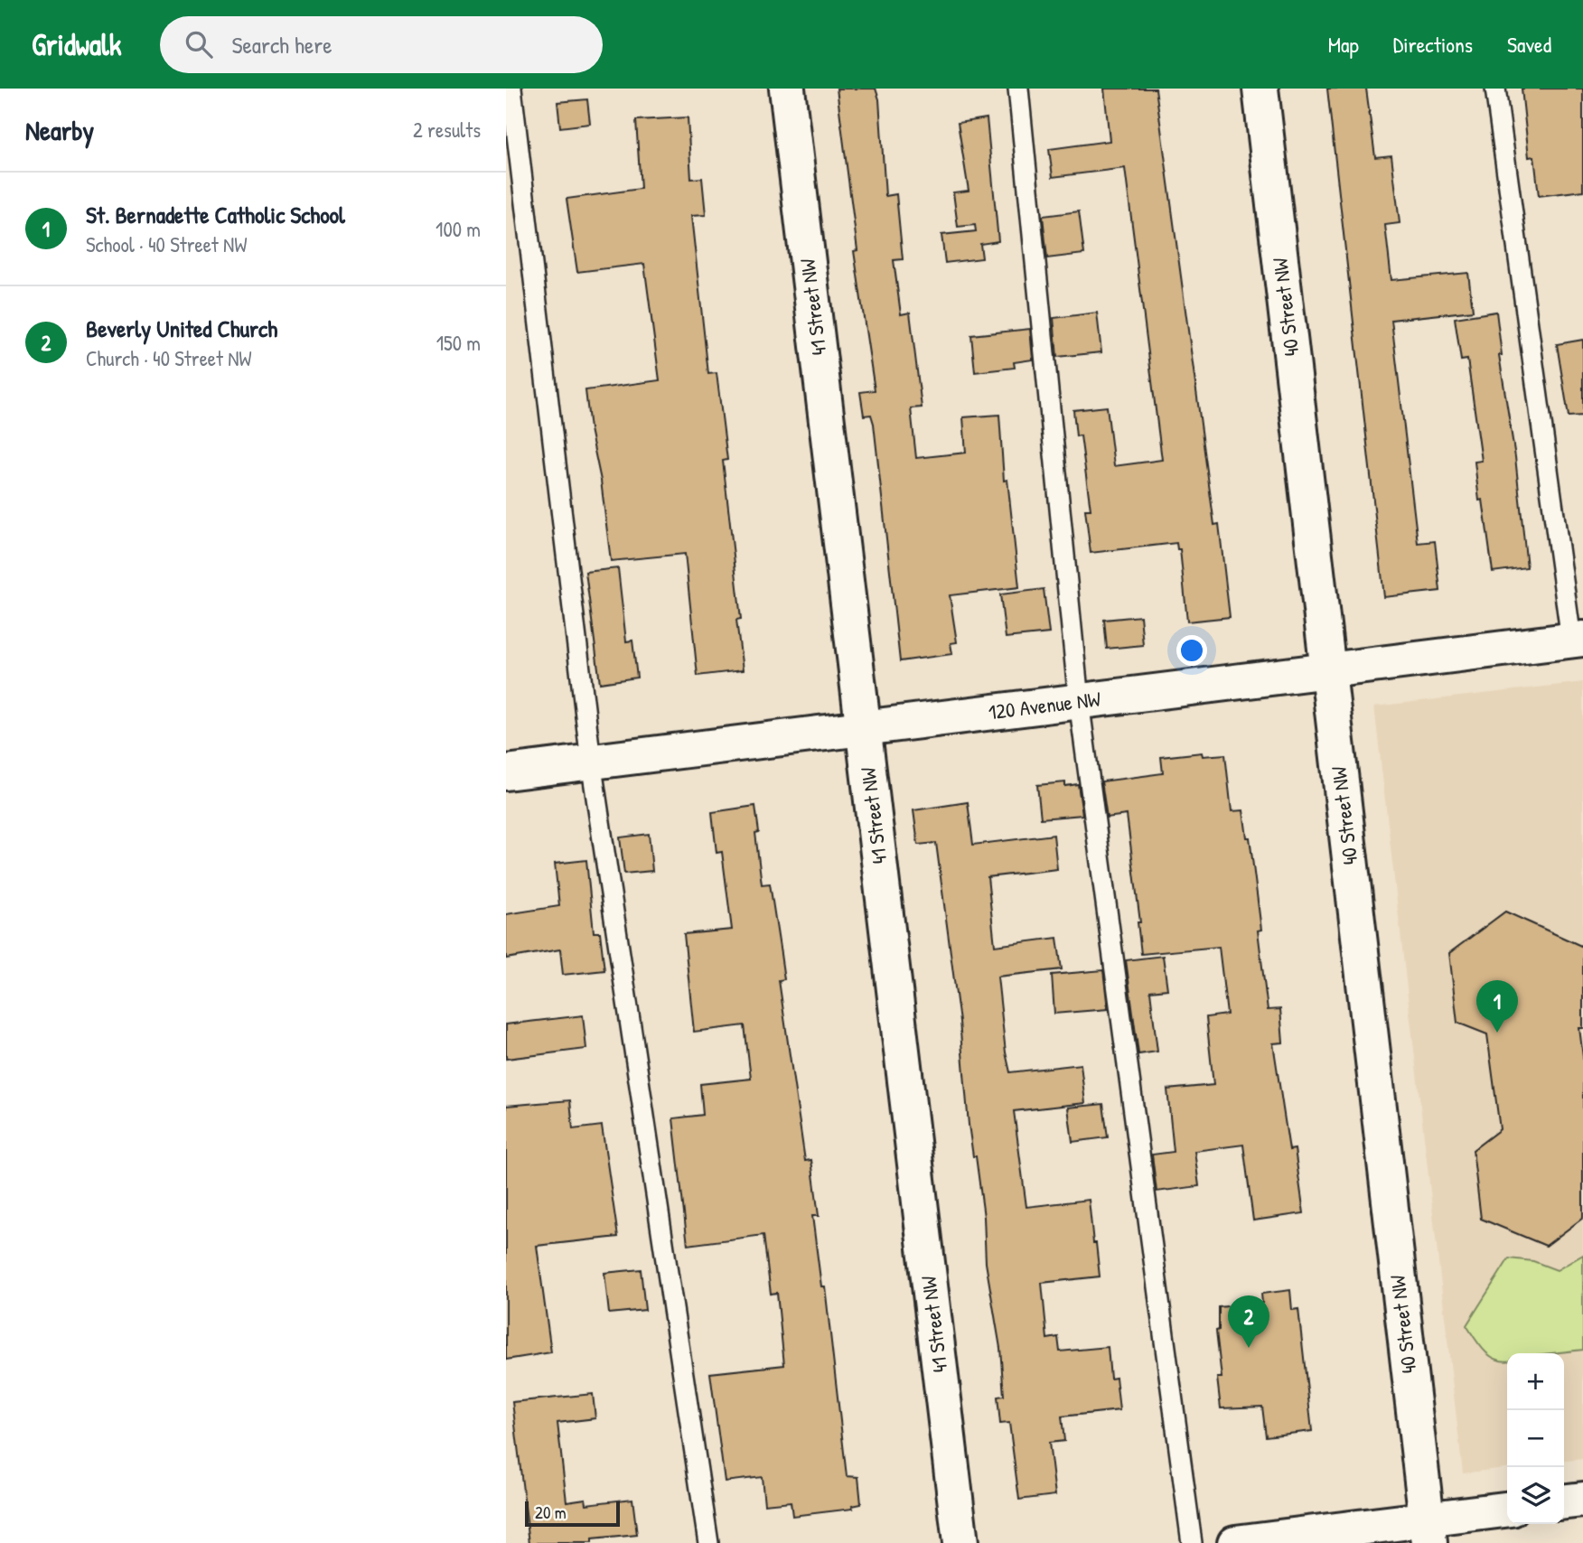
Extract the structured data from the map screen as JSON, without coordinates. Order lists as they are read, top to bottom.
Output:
{
  "streets": {
    "street": ["41 Street NW", "40 Street NW", "120 Avenue NW"]
  },
  "crossings": [
    ["41 Street NW", "120 Avenue NW"],
    ["40 Street NW", "120 Avenue NW"]
  ],
  "scale_bar": "20 m",
  "page": {
    "header": "Gridwalk",
    "search": "Search here",
    "nav": ["Map", "Directions", "Saved"],
    "heading": ["Nearby", "2 results"],
    "list": [
      {
        "mark": "1",
        "name": "St. Bernadette Catholic School",
        "note": "School · 40 Street NW",
        "value": "100 m"
      },
      {
        "mark": "2",
        "name": "Beverly United Church",
        "note": "Church · 40 Street NW",
        "value": "150 m"
      }
    ],
    "pins": ["1", "2"],
    "map_buttons": ["+", "−"],
    "scale": "20 m"
  }
}
